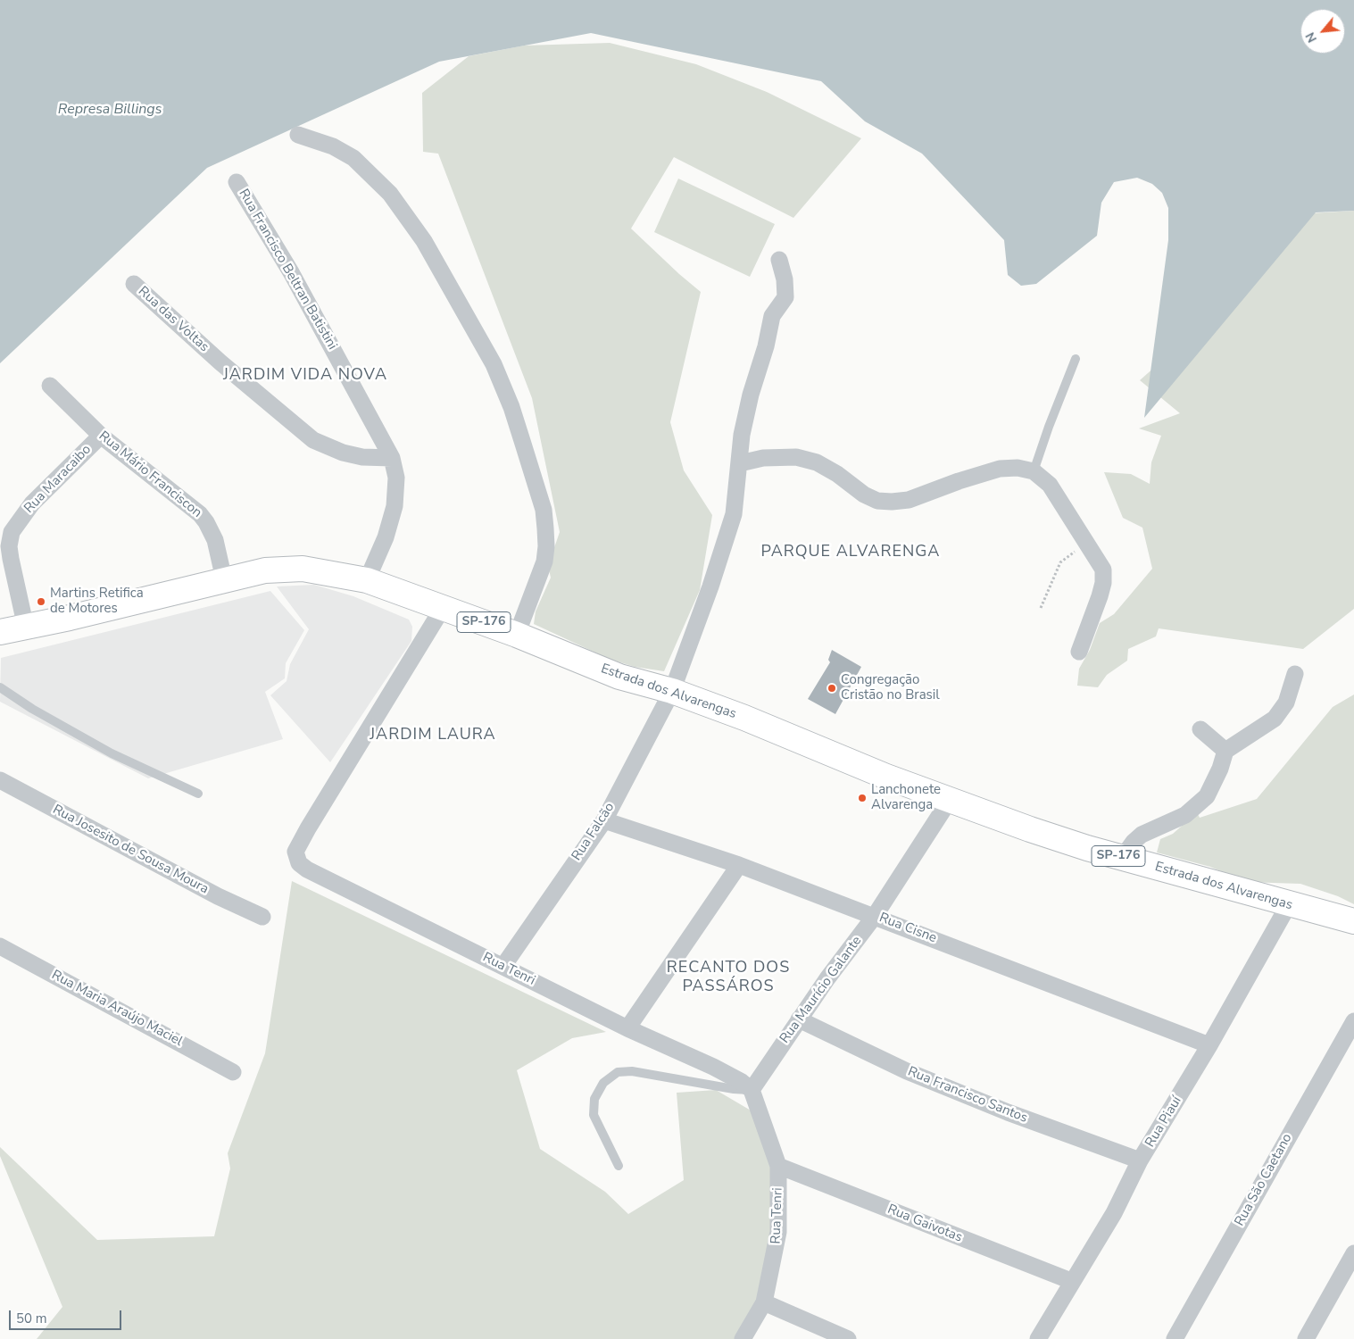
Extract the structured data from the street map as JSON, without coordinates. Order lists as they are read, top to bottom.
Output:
{
  "streets": {
    "main road": ["SP-176", "Estrada dos Alvarengas"],
    "street": [
      "Rua Francisco Beltran Batistini",
      "Rua das Voltas",
      "Rua Mário Franciscon",
      "Rua Maracaibo",
      "Rua Falcão",
      "Rua Josesito de Sousa Moura",
      "Rua Cisne",
      "Rua Tenri",
      "Rua Maurício Galante",
      "Rua Maria Araújo Maciel",
      "Rua Francisco Santos",
      "Rua Piauí",
      "Rua São Caetano",
      "Rua Gaivotas"
    ]
  },
  "crossings": [
    ["Rua Francisco Beltran Batistini", "Rua das Voltas"],
    ["Rua Francisco Beltran Batistini", "Estrada dos Alvarengas"],
    ["Rua Mário Franciscon", "Rua Maracaibo"],
    ["Rua Mário Franciscon", "Estrada dos Alvarengas"],
    ["Rua Maracaibo", "Estrada dos Alvarengas"],
    ["Estrada dos Alvarengas", "Rua Falcão"],
    ["Estrada dos Alvarengas", "Rua Tenri"],
    ["Estrada dos Alvarengas", "Rua Maurício Galante"],
    ["Estrada dos Alvarengas", "Rua Piauí"],
    ["Rua Falcão", "Rua Cisne"],
    ["Rua Falcão", "Rua Tenri"],
    ["Rua Cisne", "Rua Maurício Galante"],
    ["Rua Cisne", "Rua Piauí"],
    ["Rua Tenri", "Rua Maurício Galante"],
    ["Rua Tenri", "Rua Gaivotas"],
    ["Rua Maurício Galante", "Rua Francisco Santos"],
    ["Rua Francisco Santos", "Rua Piauí"],
    ["Rua Piauí", "Rua Gaivotas"]
  ],
  "districts": [
    "JARDIM VIDA NOVA",
    "PARQUE ALVARENGA",
    "JARDIM LAURA",
    "RECANTO DOS PASSÁROS"
  ],
  "water": ["Represa Billings"],
  "places": ["Martins Retifica de Motores", "Congregação Cristão no Brasil", "Lanchonete Alvarenga"],
  "scale_bar": "50 m",
  "north": "bottom left"
}
